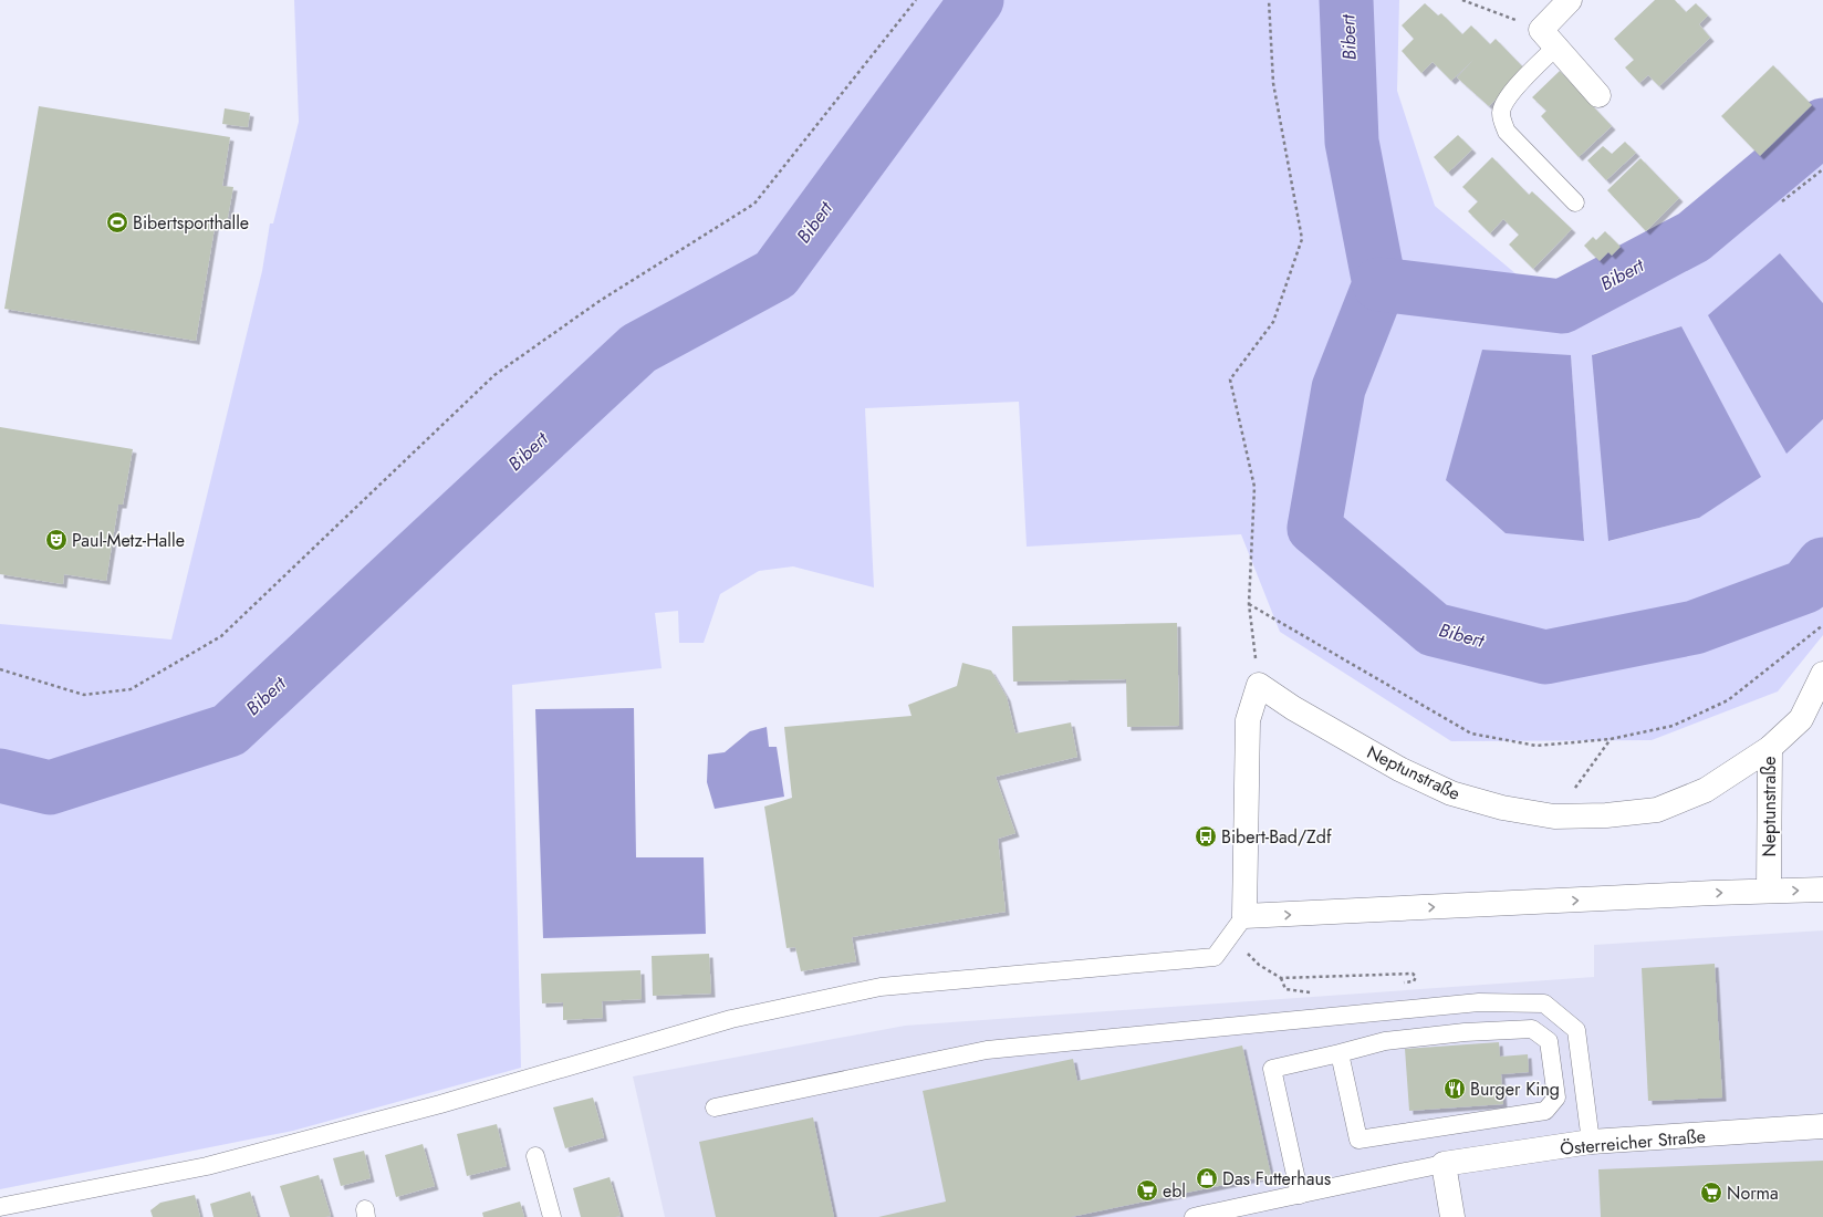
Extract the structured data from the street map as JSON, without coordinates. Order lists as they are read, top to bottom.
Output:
{
  "streets": {
    "street": ["Neptunstraße", "Österreicher Straße"]
  },
  "water": ["Bibert"],
  "places": {
    "sports": ["Bibertsporthalle"],
    "theatre": ["Paul-Metz-Halle"],
    "bus stop": ["Bibert-Bad/Zdf"],
    "restaurant": ["Burger King"],
    "shop": ["Das Futterhaus"],
    "supermarket": ["ebl", "Norma"]
  }
}
